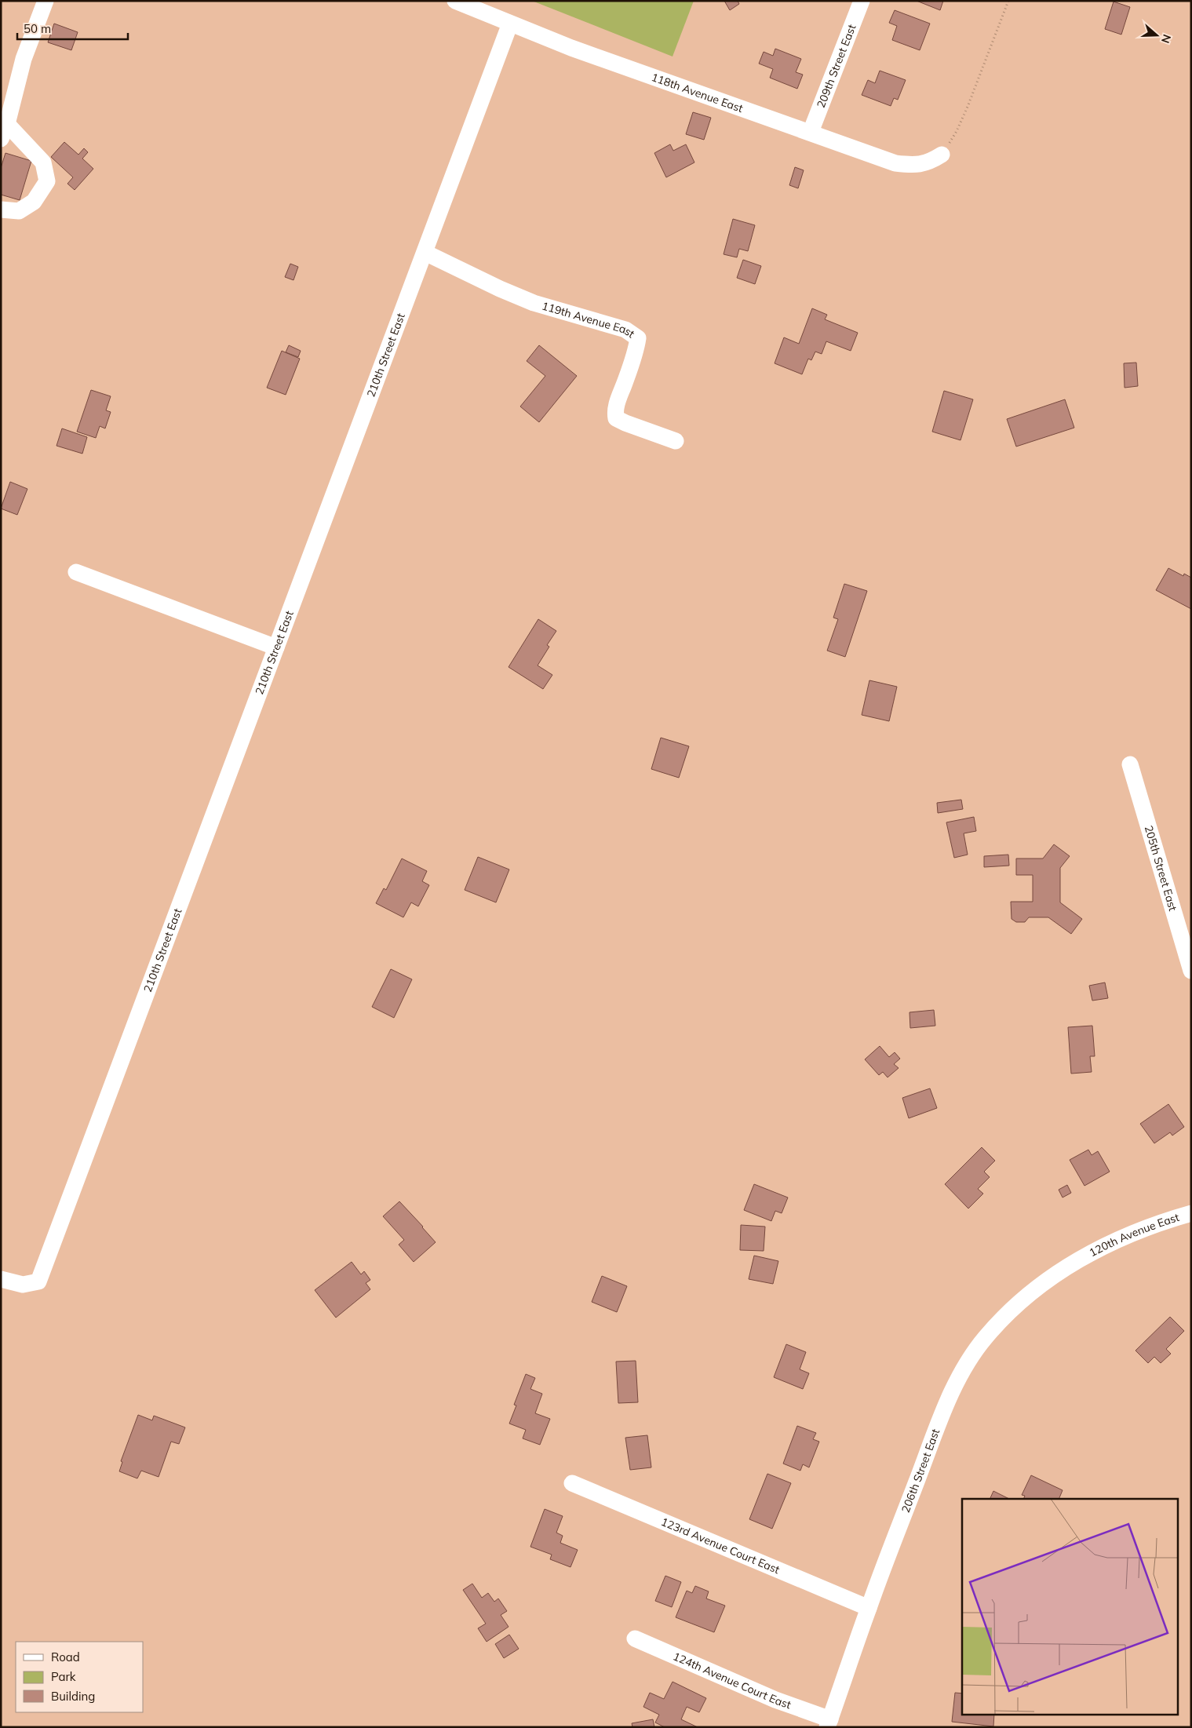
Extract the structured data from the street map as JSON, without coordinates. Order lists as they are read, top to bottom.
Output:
{
  "streets": {
    "street": [
      "209th Street East",
      "118th Avenue East",
      "119th Avenue East",
      "210th Street East",
      "205th Street East",
      "120th Avenue East",
      "206th Street East",
      "123rd Avenue Court East",
      "124th Avenue Court East"
    ]
  },
  "crossings": [
    ["209th Street East", "118th Avenue East"],
    ["118th Avenue East", "210th Street East"],
    ["119th Avenue East", "210th Street East"],
    ["120th Avenue East", "206th Street East"],
    ["206th Street East", "123rd Avenue Court East"],
    ["206th Street East", "124th Avenue Court East"]
  ],
  "legend": ["Road", "Park", "Building"],
  "scale_bar": "50 m",
  "north": "right"
}
